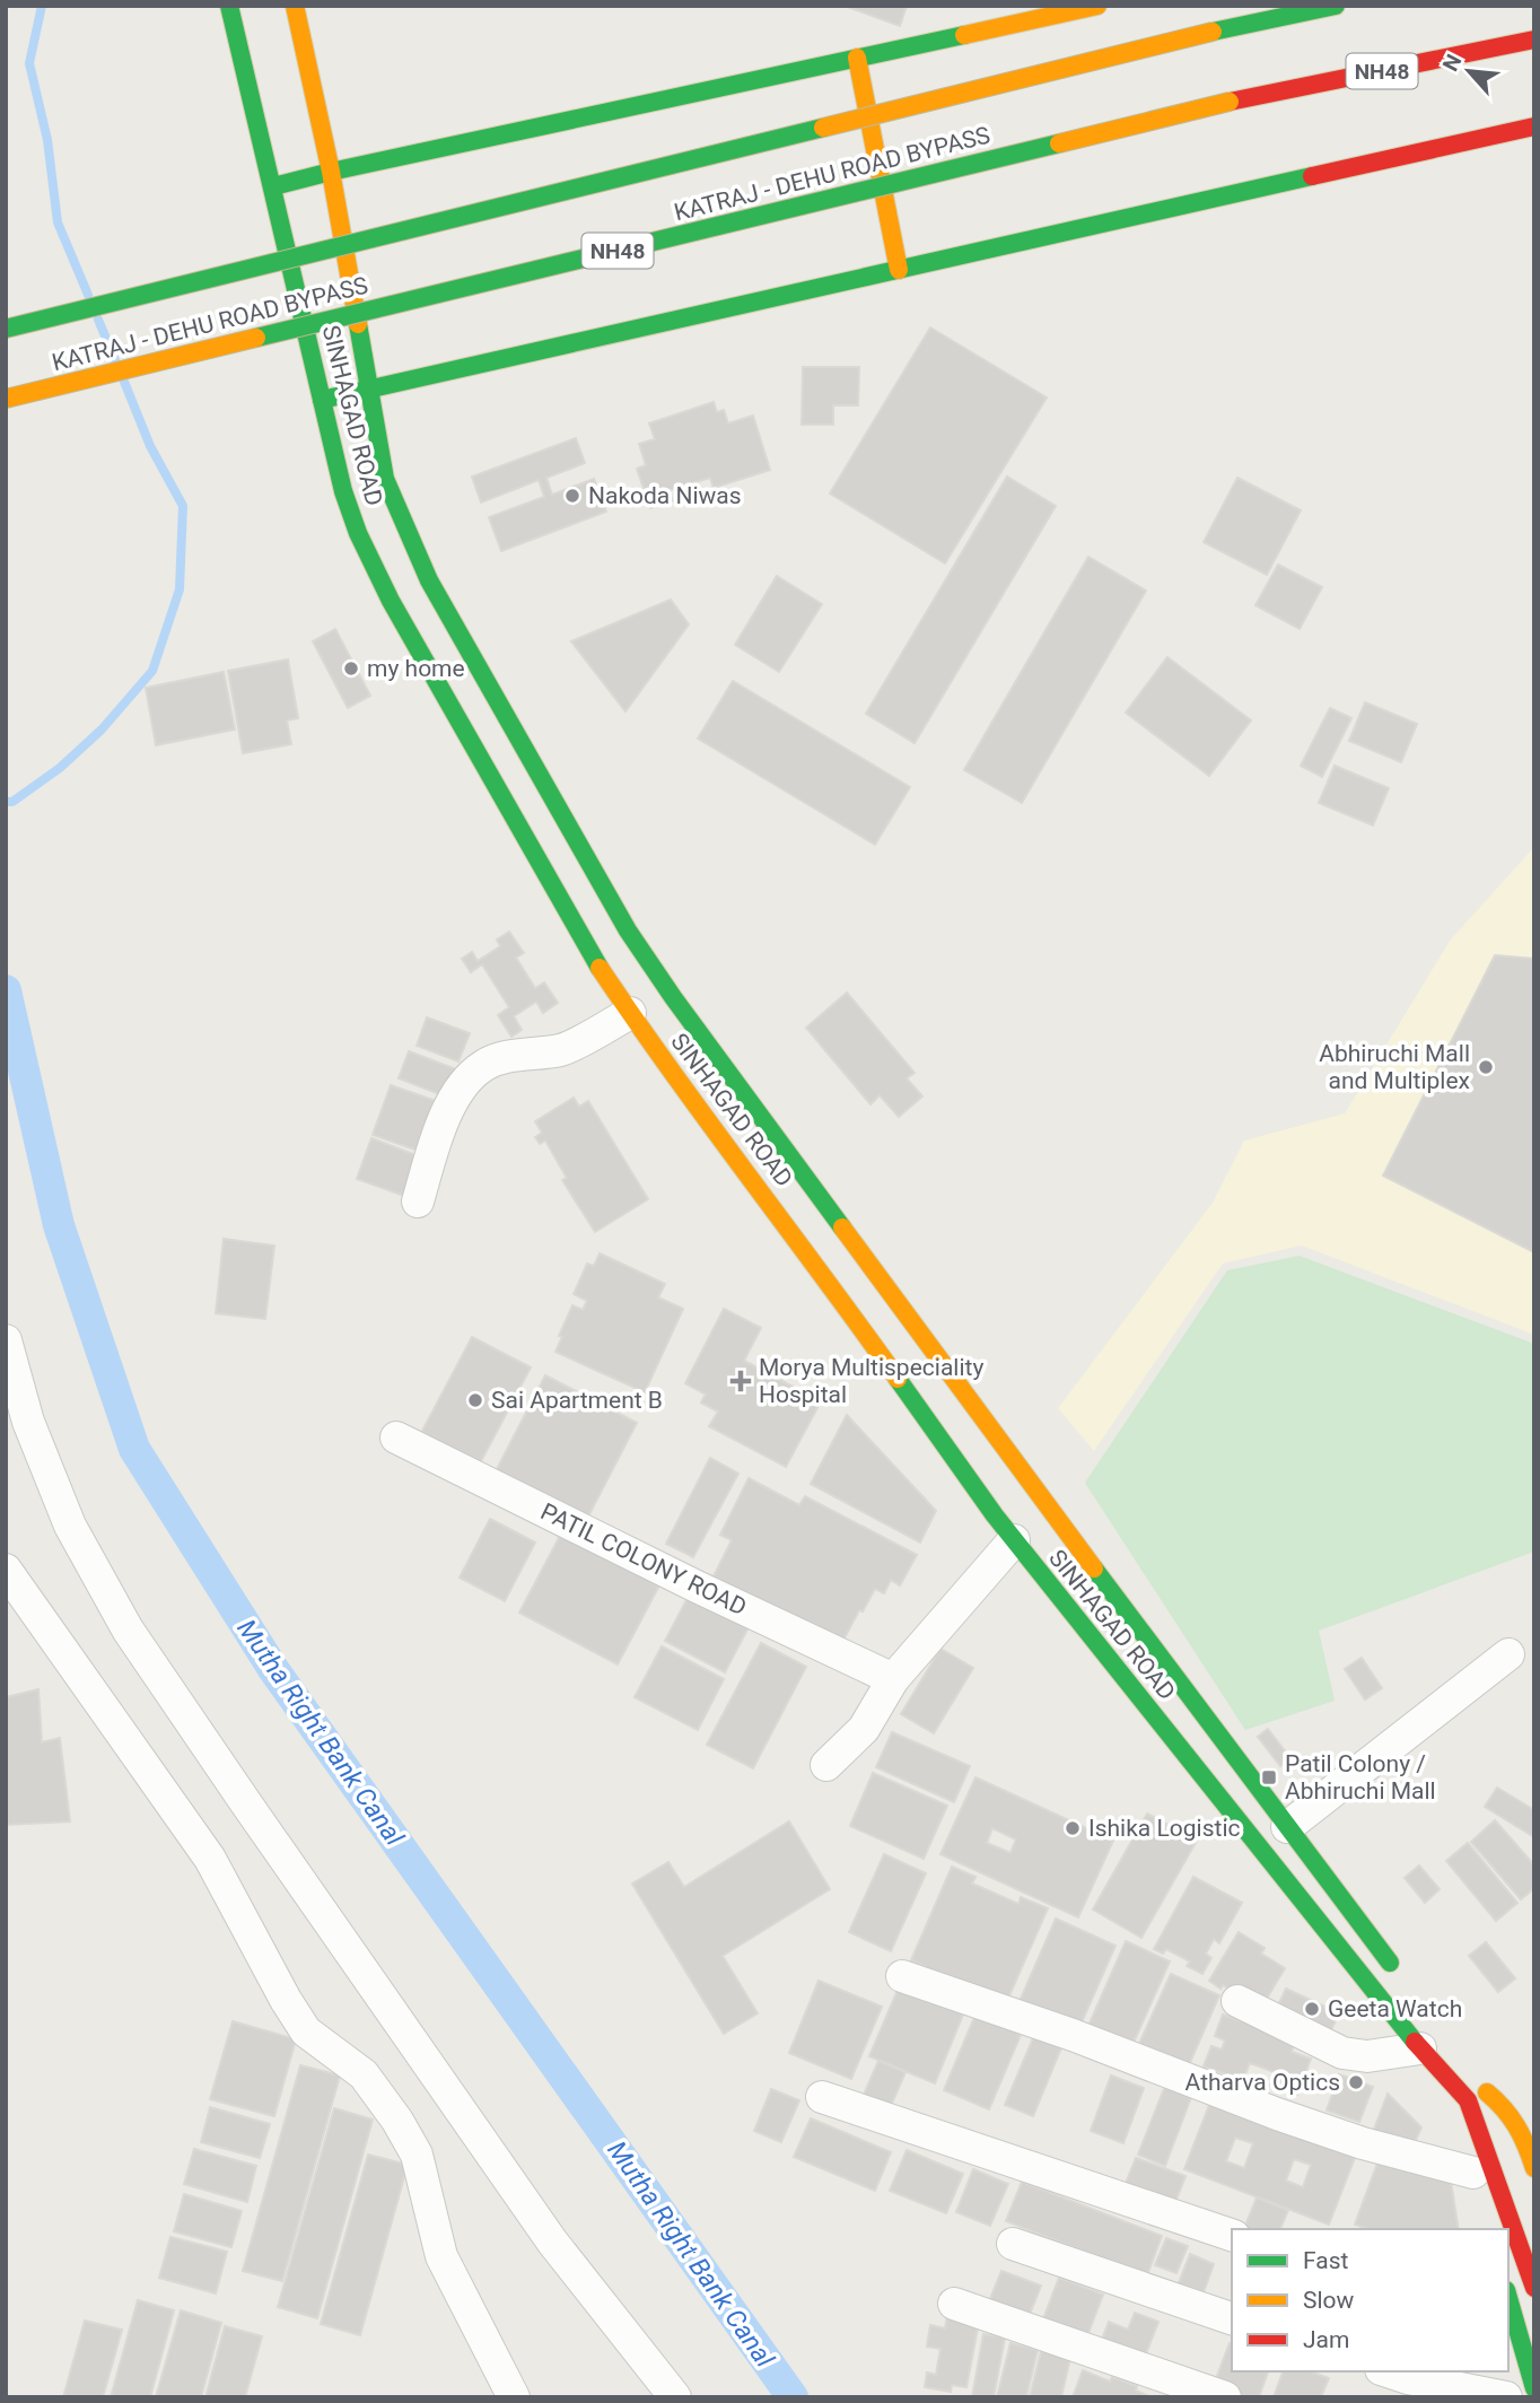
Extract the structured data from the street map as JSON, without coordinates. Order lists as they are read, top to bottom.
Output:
{
  "streets": {
    "main road": ["NH48", "KATRAJ - DEHU ROAD BYPASS", "SINHAGAD ROAD"],
    "street": ["PATIL COLONY ROAD"]
  },
  "water": ["Mutha Right Bank Canal"],
  "places": {
    "other": [
      "Nakoda Niwas",
      "my home",
      "Abhiruchi Mall and Multiplex",
      "Sai Apartment B",
      "Ishika Logistic",
      "Geeta Watch",
      "Atharva Optics"
    ],
    "health": ["Morya Multispeciality Hospital"],
    "transit": ["Patil Colony / Abhiruchi Mall"]
  },
  "legend": ["Fast", "Slow", "Jam"],
  "north": "top left"
}
